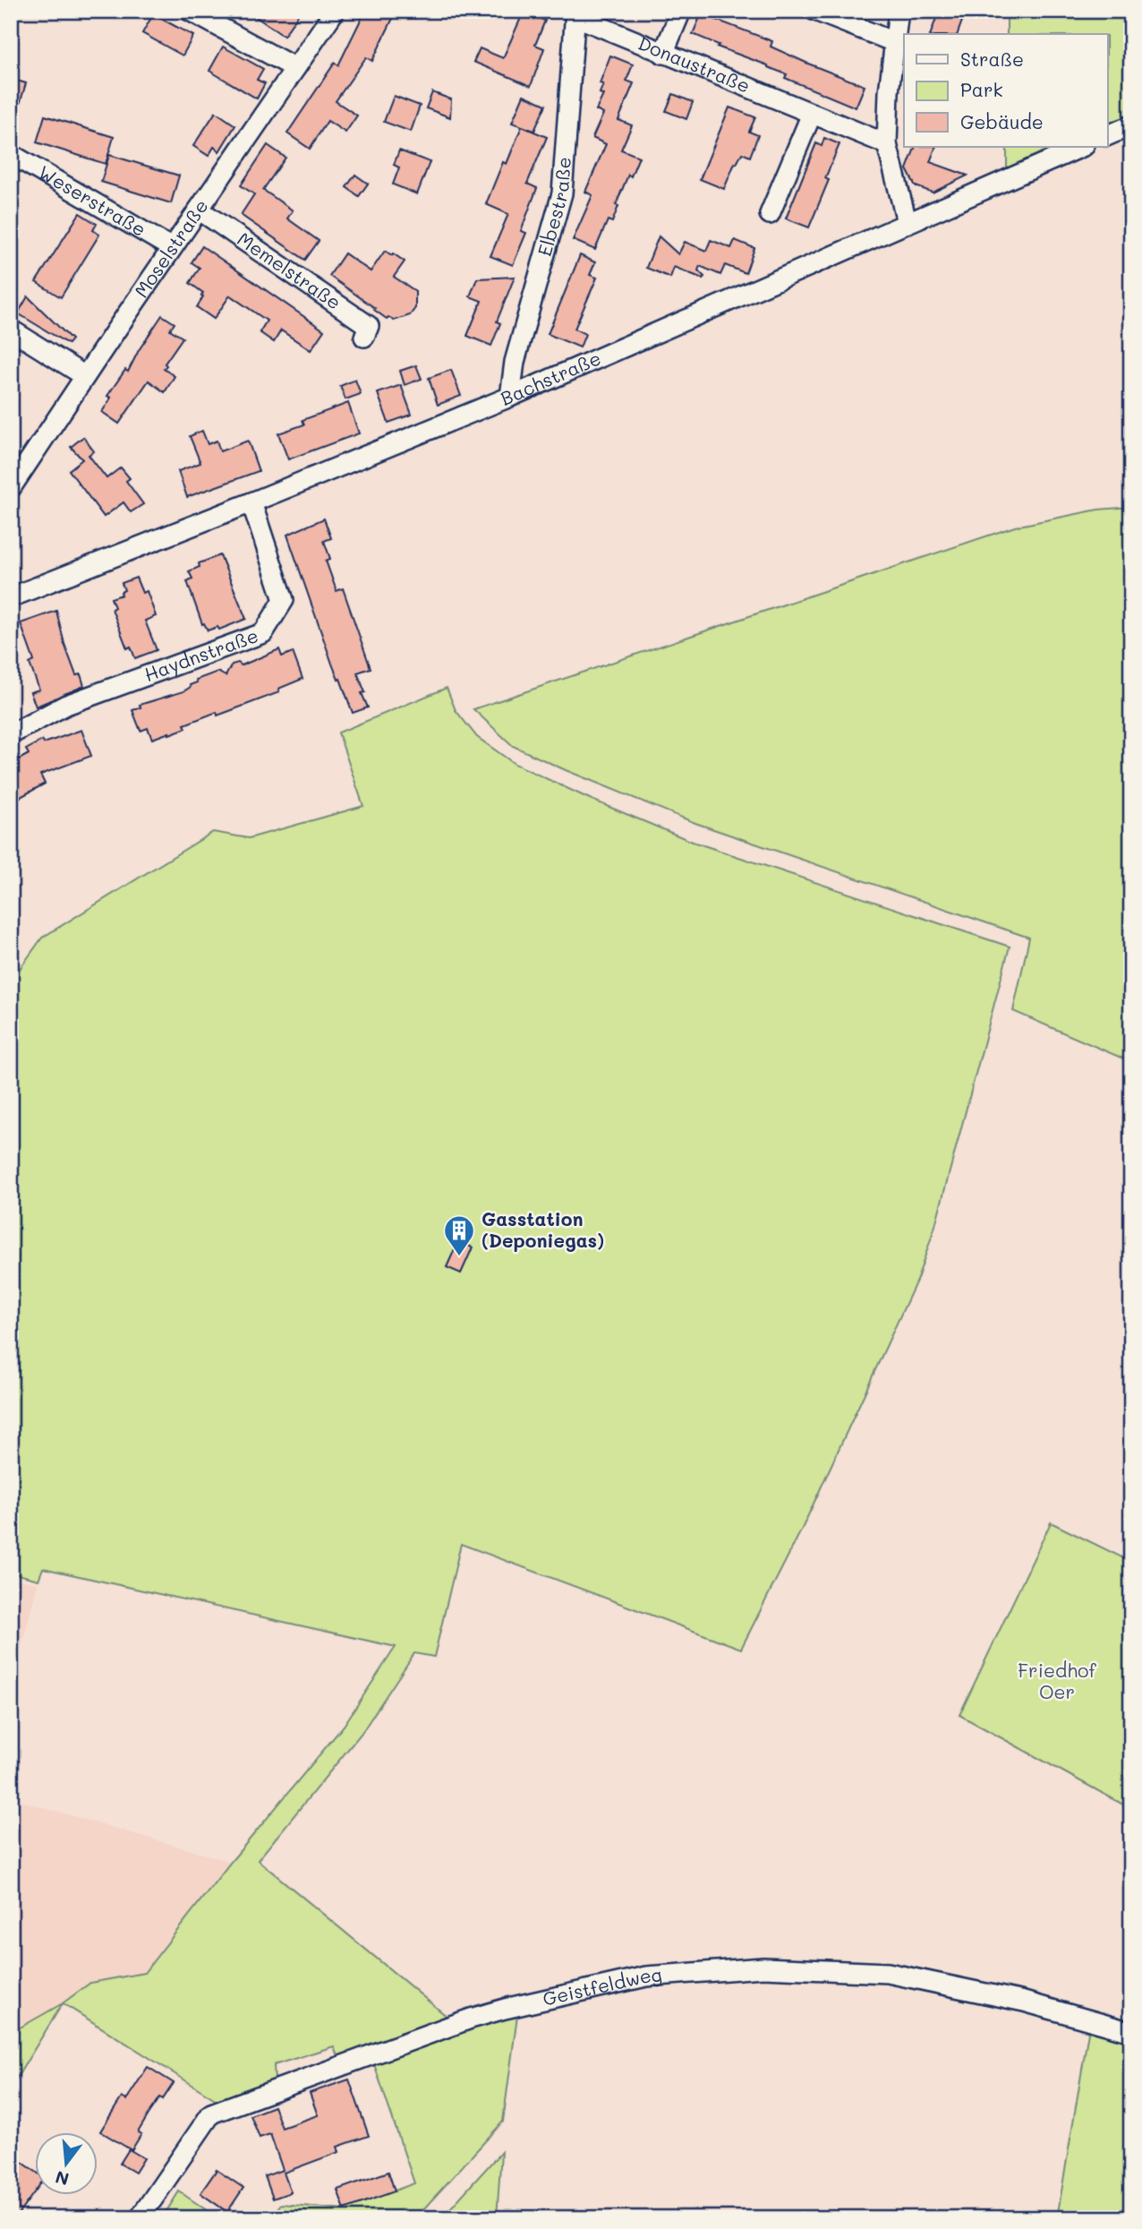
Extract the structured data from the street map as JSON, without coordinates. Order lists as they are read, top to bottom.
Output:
{
  "streets": {
    "street": [
      "Donaustraße",
      "Weserstraße",
      "Elbestraße",
      "Moselstraße",
      "Memelstraße",
      "Bachstraße",
      "Haydnstraße",
      "Geistfeldweg"
    ]
  },
  "crossings": [
    ["Donaustraße", "Elbestraße"],
    ["Weserstraße", "Moselstraße"],
    ["Elbestraße", "Bachstraße"],
    ["Moselstraße", "Memelstraße"],
    ["Bachstraße", "Haydnstraße"]
  ],
  "parks": ["Friedhof Oer"],
  "places": {
    "building": ["Gasstation (Deponiegas)"]
  },
  "legend": ["Straße", "Park", "Gebäude"],
  "north": "bottom"
}
